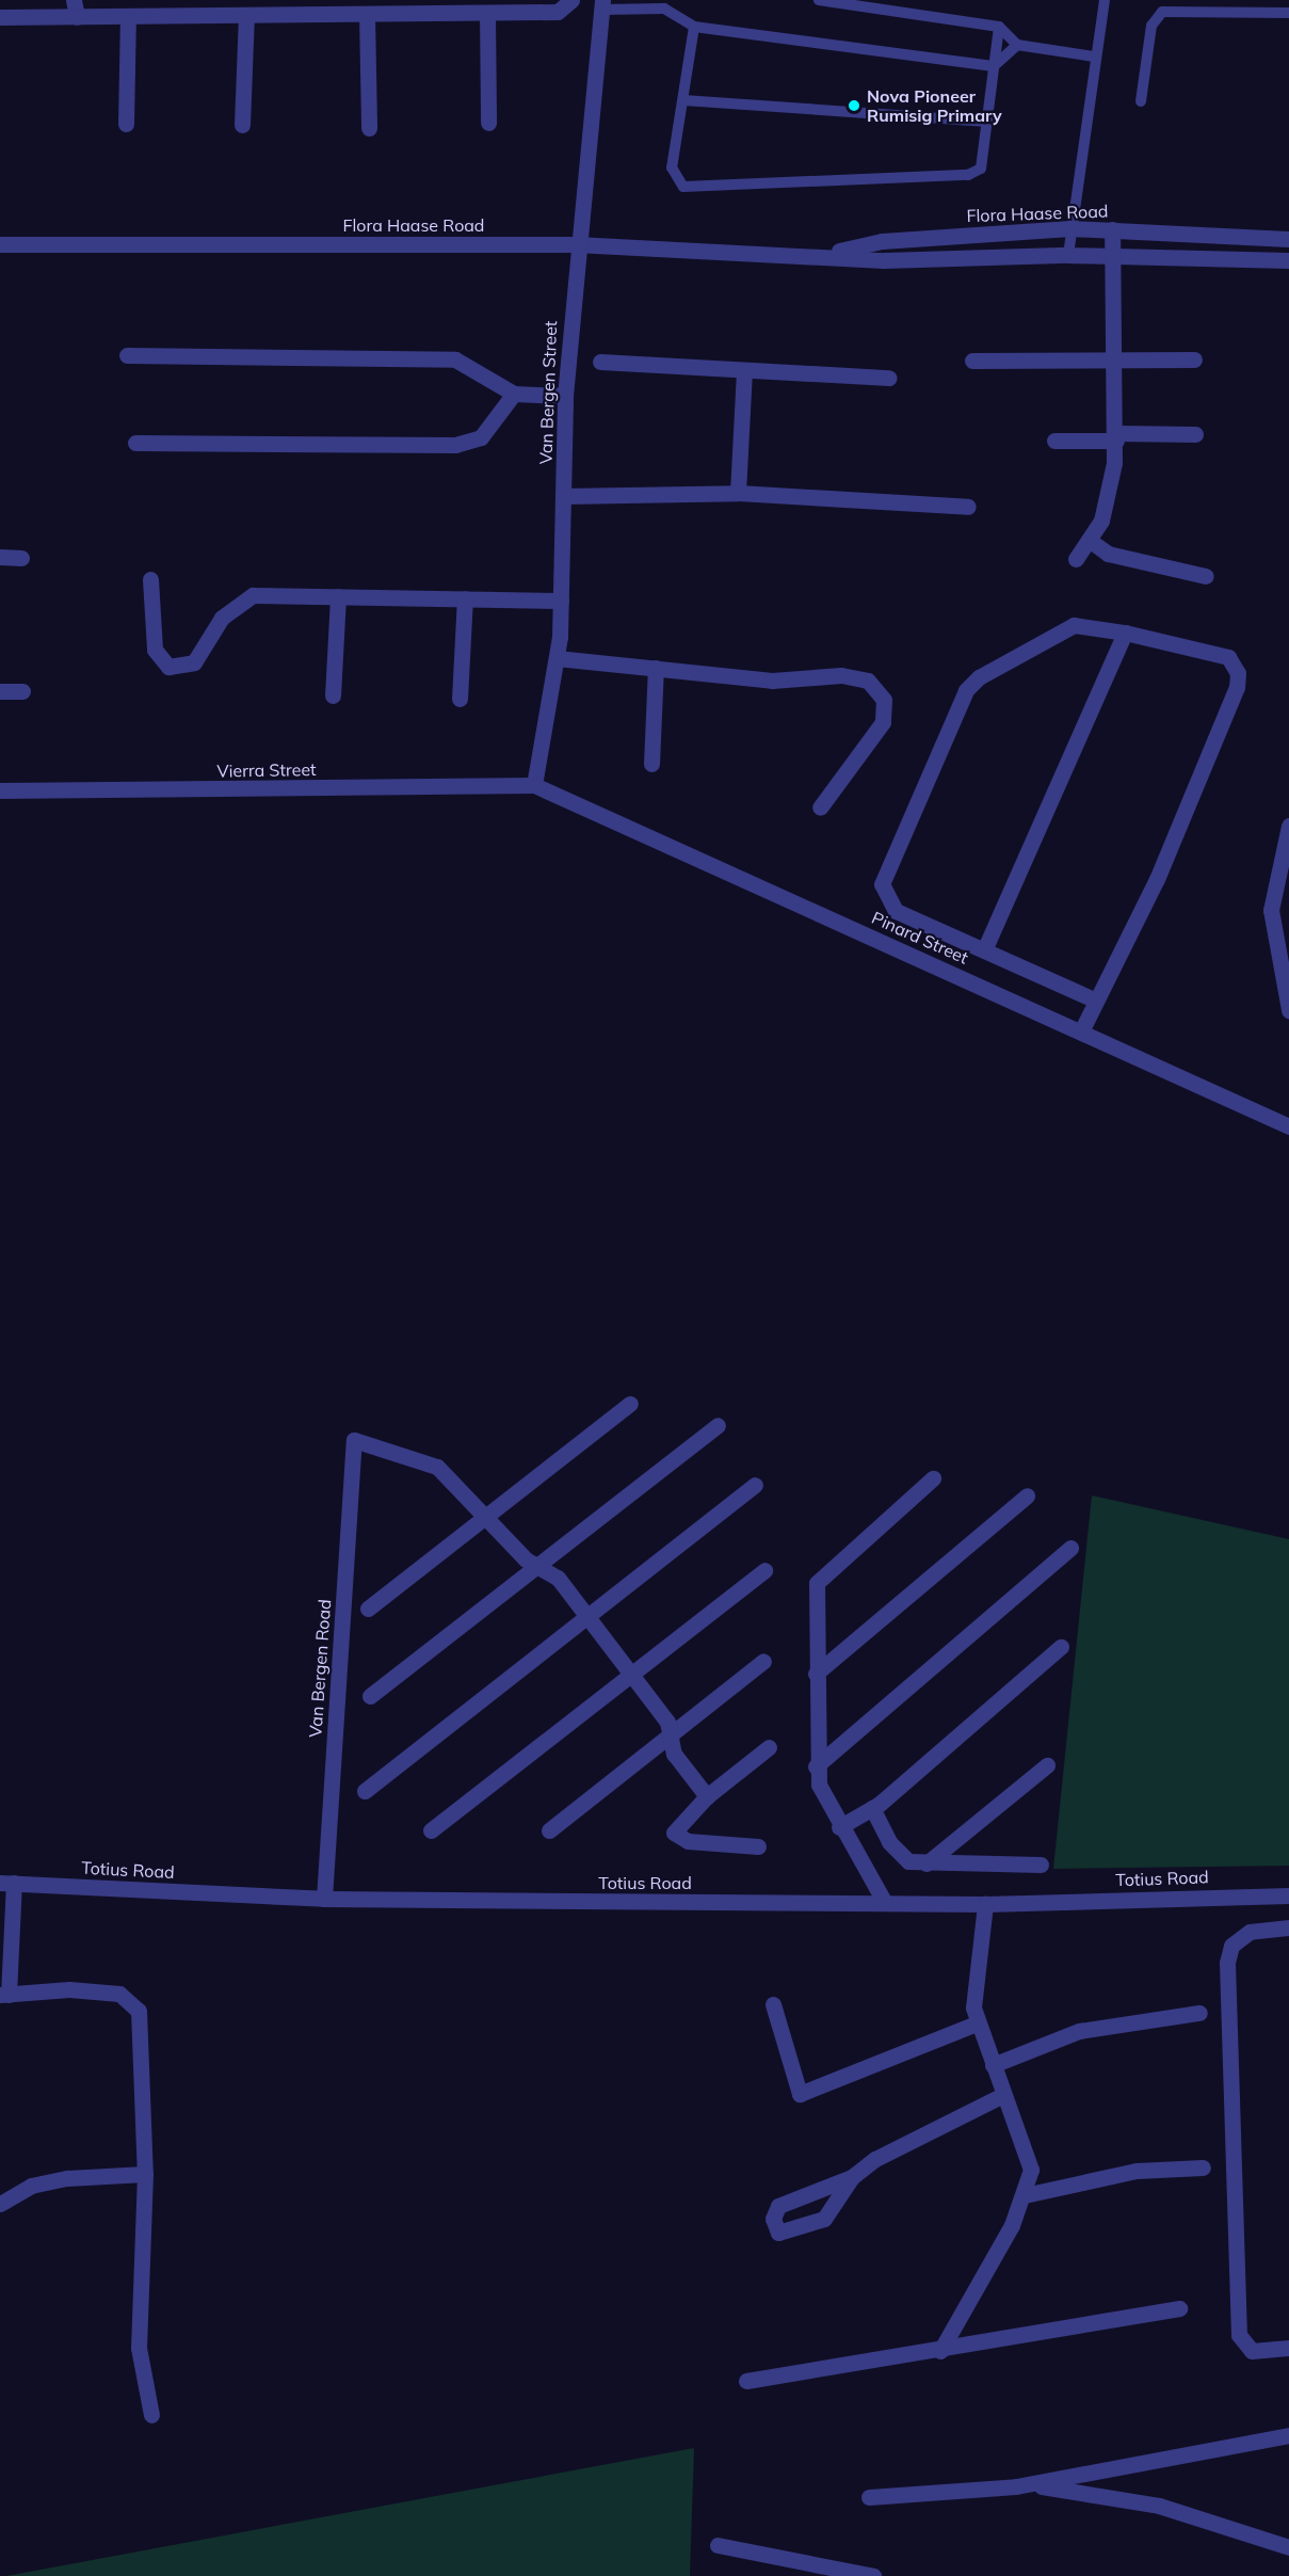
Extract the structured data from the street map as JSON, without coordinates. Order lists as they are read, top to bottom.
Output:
{
  "streets": {
    "street": [
      "Flora Haase Road",
      "Van Bergen Street",
      "Vierra Street",
      "Pinard Street",
      "Van Bergen Road",
      "Totius Road"
    ]
  },
  "crossings": [
    ["Flora Haase Road", "Van Bergen Street"],
    ["Van Bergen Street", "Vierra Street"],
    ["Van Bergen Street", "Pinard Street"],
    ["Vierra Street", "Pinard Street"],
    ["Van Bergen Road", "Totius Road"]
  ],
  "places": ["Nova Pioneer Rumisig Primary"]
}
